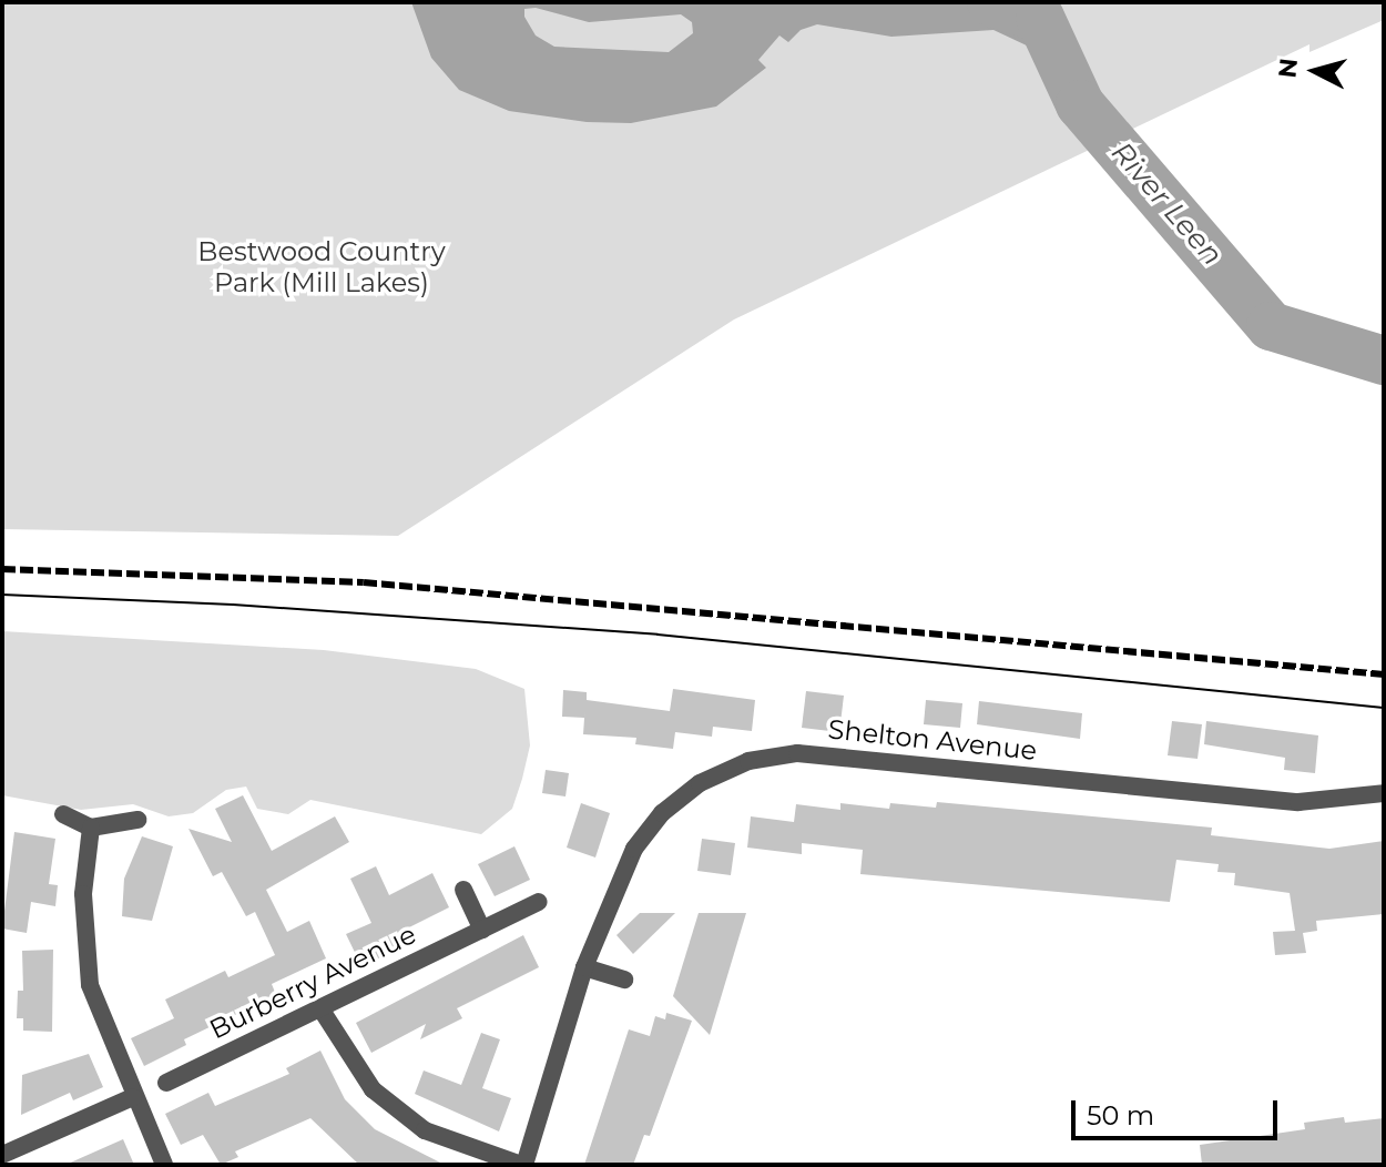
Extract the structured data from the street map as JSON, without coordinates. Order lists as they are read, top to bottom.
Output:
{
  "streets": {
    "street": ["Shelton Avenue", "Burberry Avenue"]
  },
  "water": ["River Leen"],
  "parks": ["Bestwood Country Park (Mill Lakes)"],
  "scale_bar": "50 m",
  "north": "left"
}
